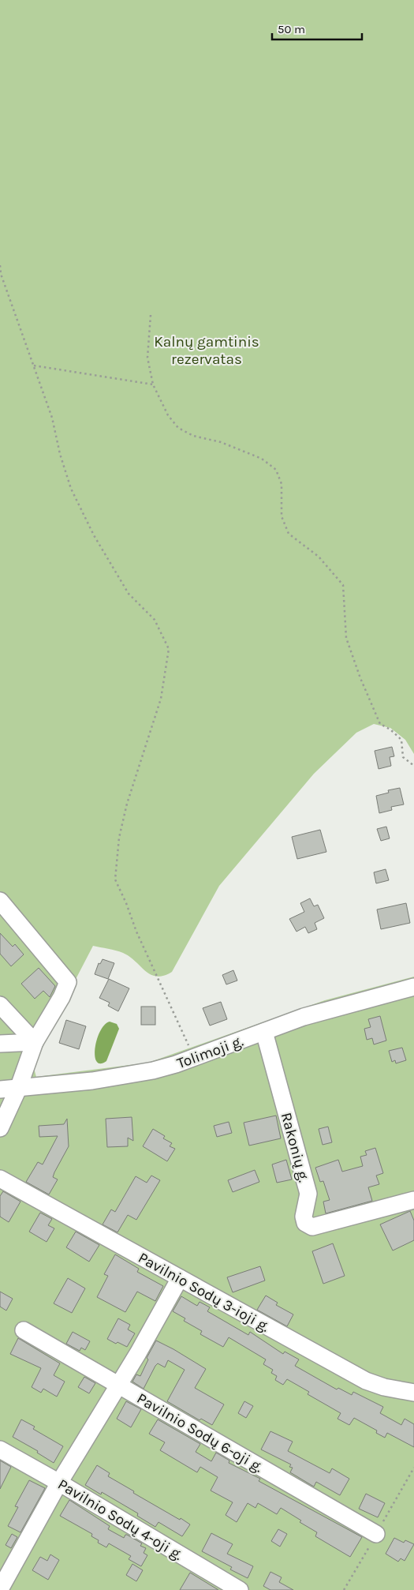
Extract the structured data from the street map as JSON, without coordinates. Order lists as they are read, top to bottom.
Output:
{
  "streets": {
    "street": [
      "Tolimoji g.",
      "Rakonių g.",
      "Pavilnio Sodų 3-ioji g.",
      "Pavilnio Sodų 6-oji g.",
      "Pavilnio Sodų 4-oji g."
    ]
  },
  "crossings": [
    ["Tolimoji g.", "Rakonių g."]
  ],
  "parks": ["Kalnų gamtinis rezervatas"],
  "scale_bar": "50 m"
}
